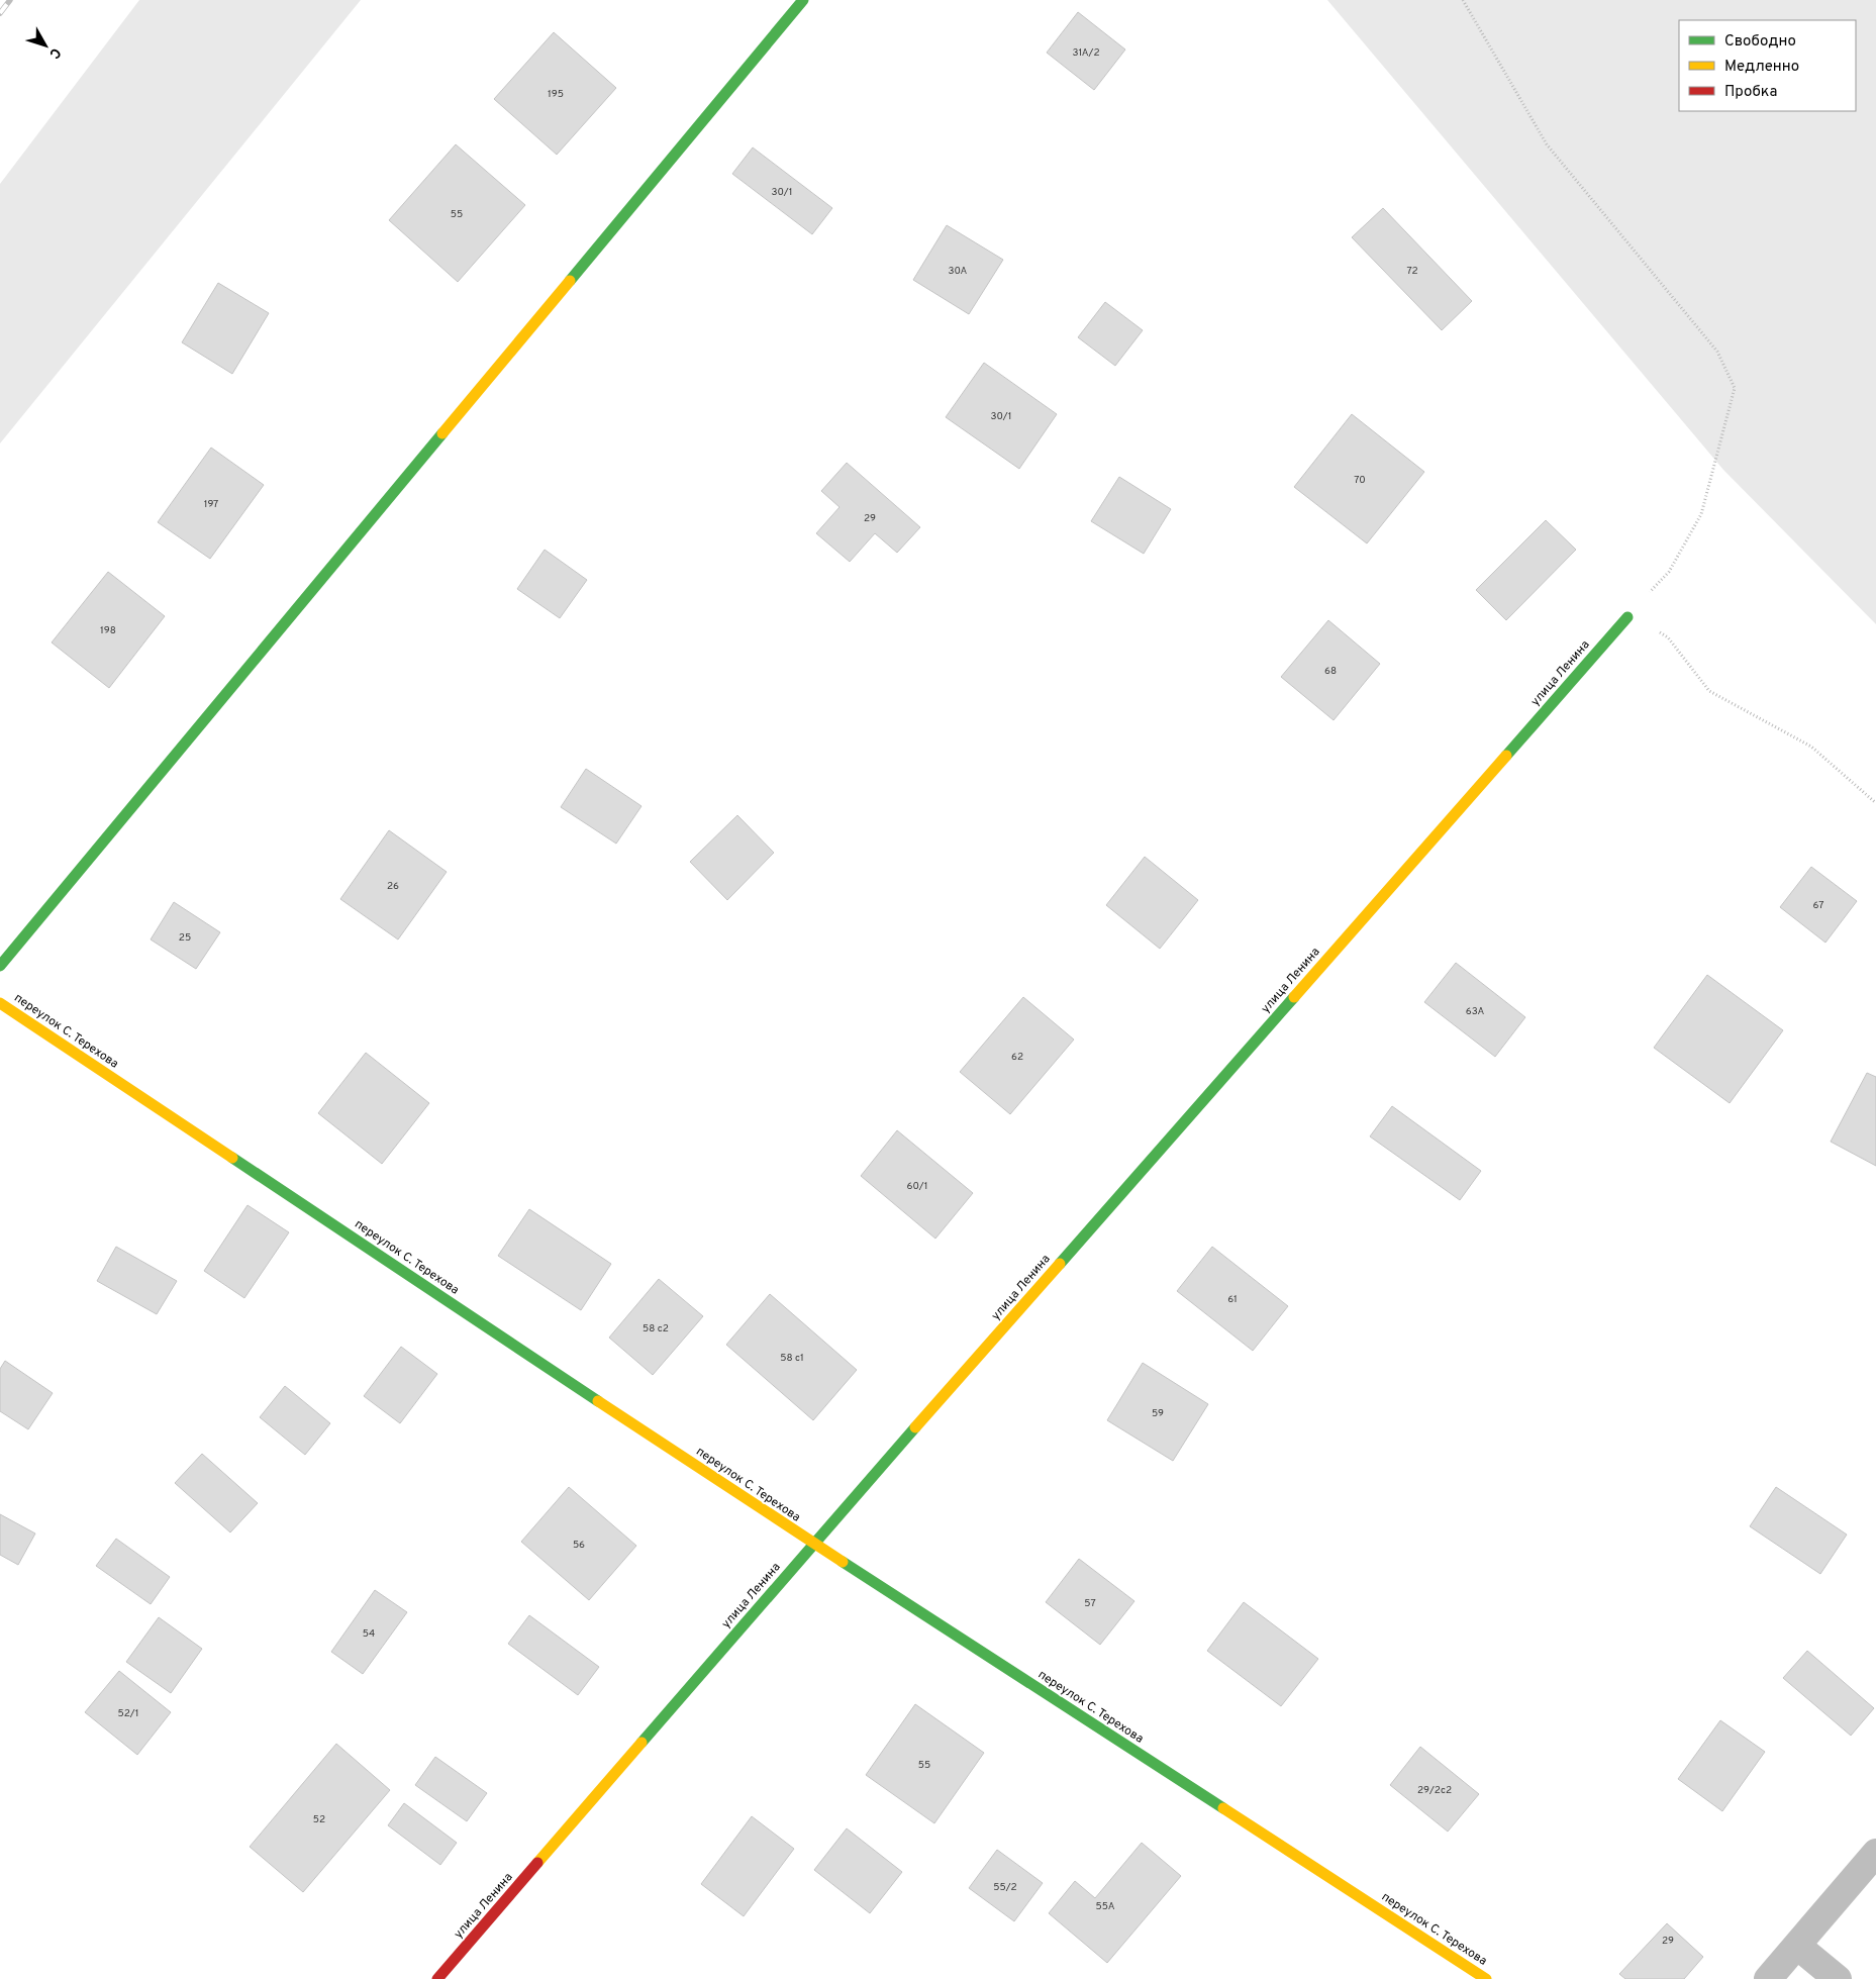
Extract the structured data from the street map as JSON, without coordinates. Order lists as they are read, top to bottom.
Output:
{
  "streets": {
    "street": ["улица Ленина", "переулок С. Терехова"]
  },
  "crossings": [
    ["улица Ленина", "переулок С. Терехова"]
  ],
  "house_numbers": [
    "31А/2",
    "195",
    "30/1",
    "55",
    "30А",
    "72",
    "30/1",
    "70",
    "197",
    "29",
    "198",
    "68",
    "26",
    "67",
    "25",
    "63А",
    "62",
    "60/1",
    "61",
    "58 с2",
    "58 с1",
    "59",
    "56",
    "57",
    "54",
    "52/1",
    "55",
    "29/2с2",
    "52",
    "55/2",
    "55А",
    "29"
  ],
  "legend": ["Свободно", "Медленно", "Пробка"],
  "north": "bottom right"
}
